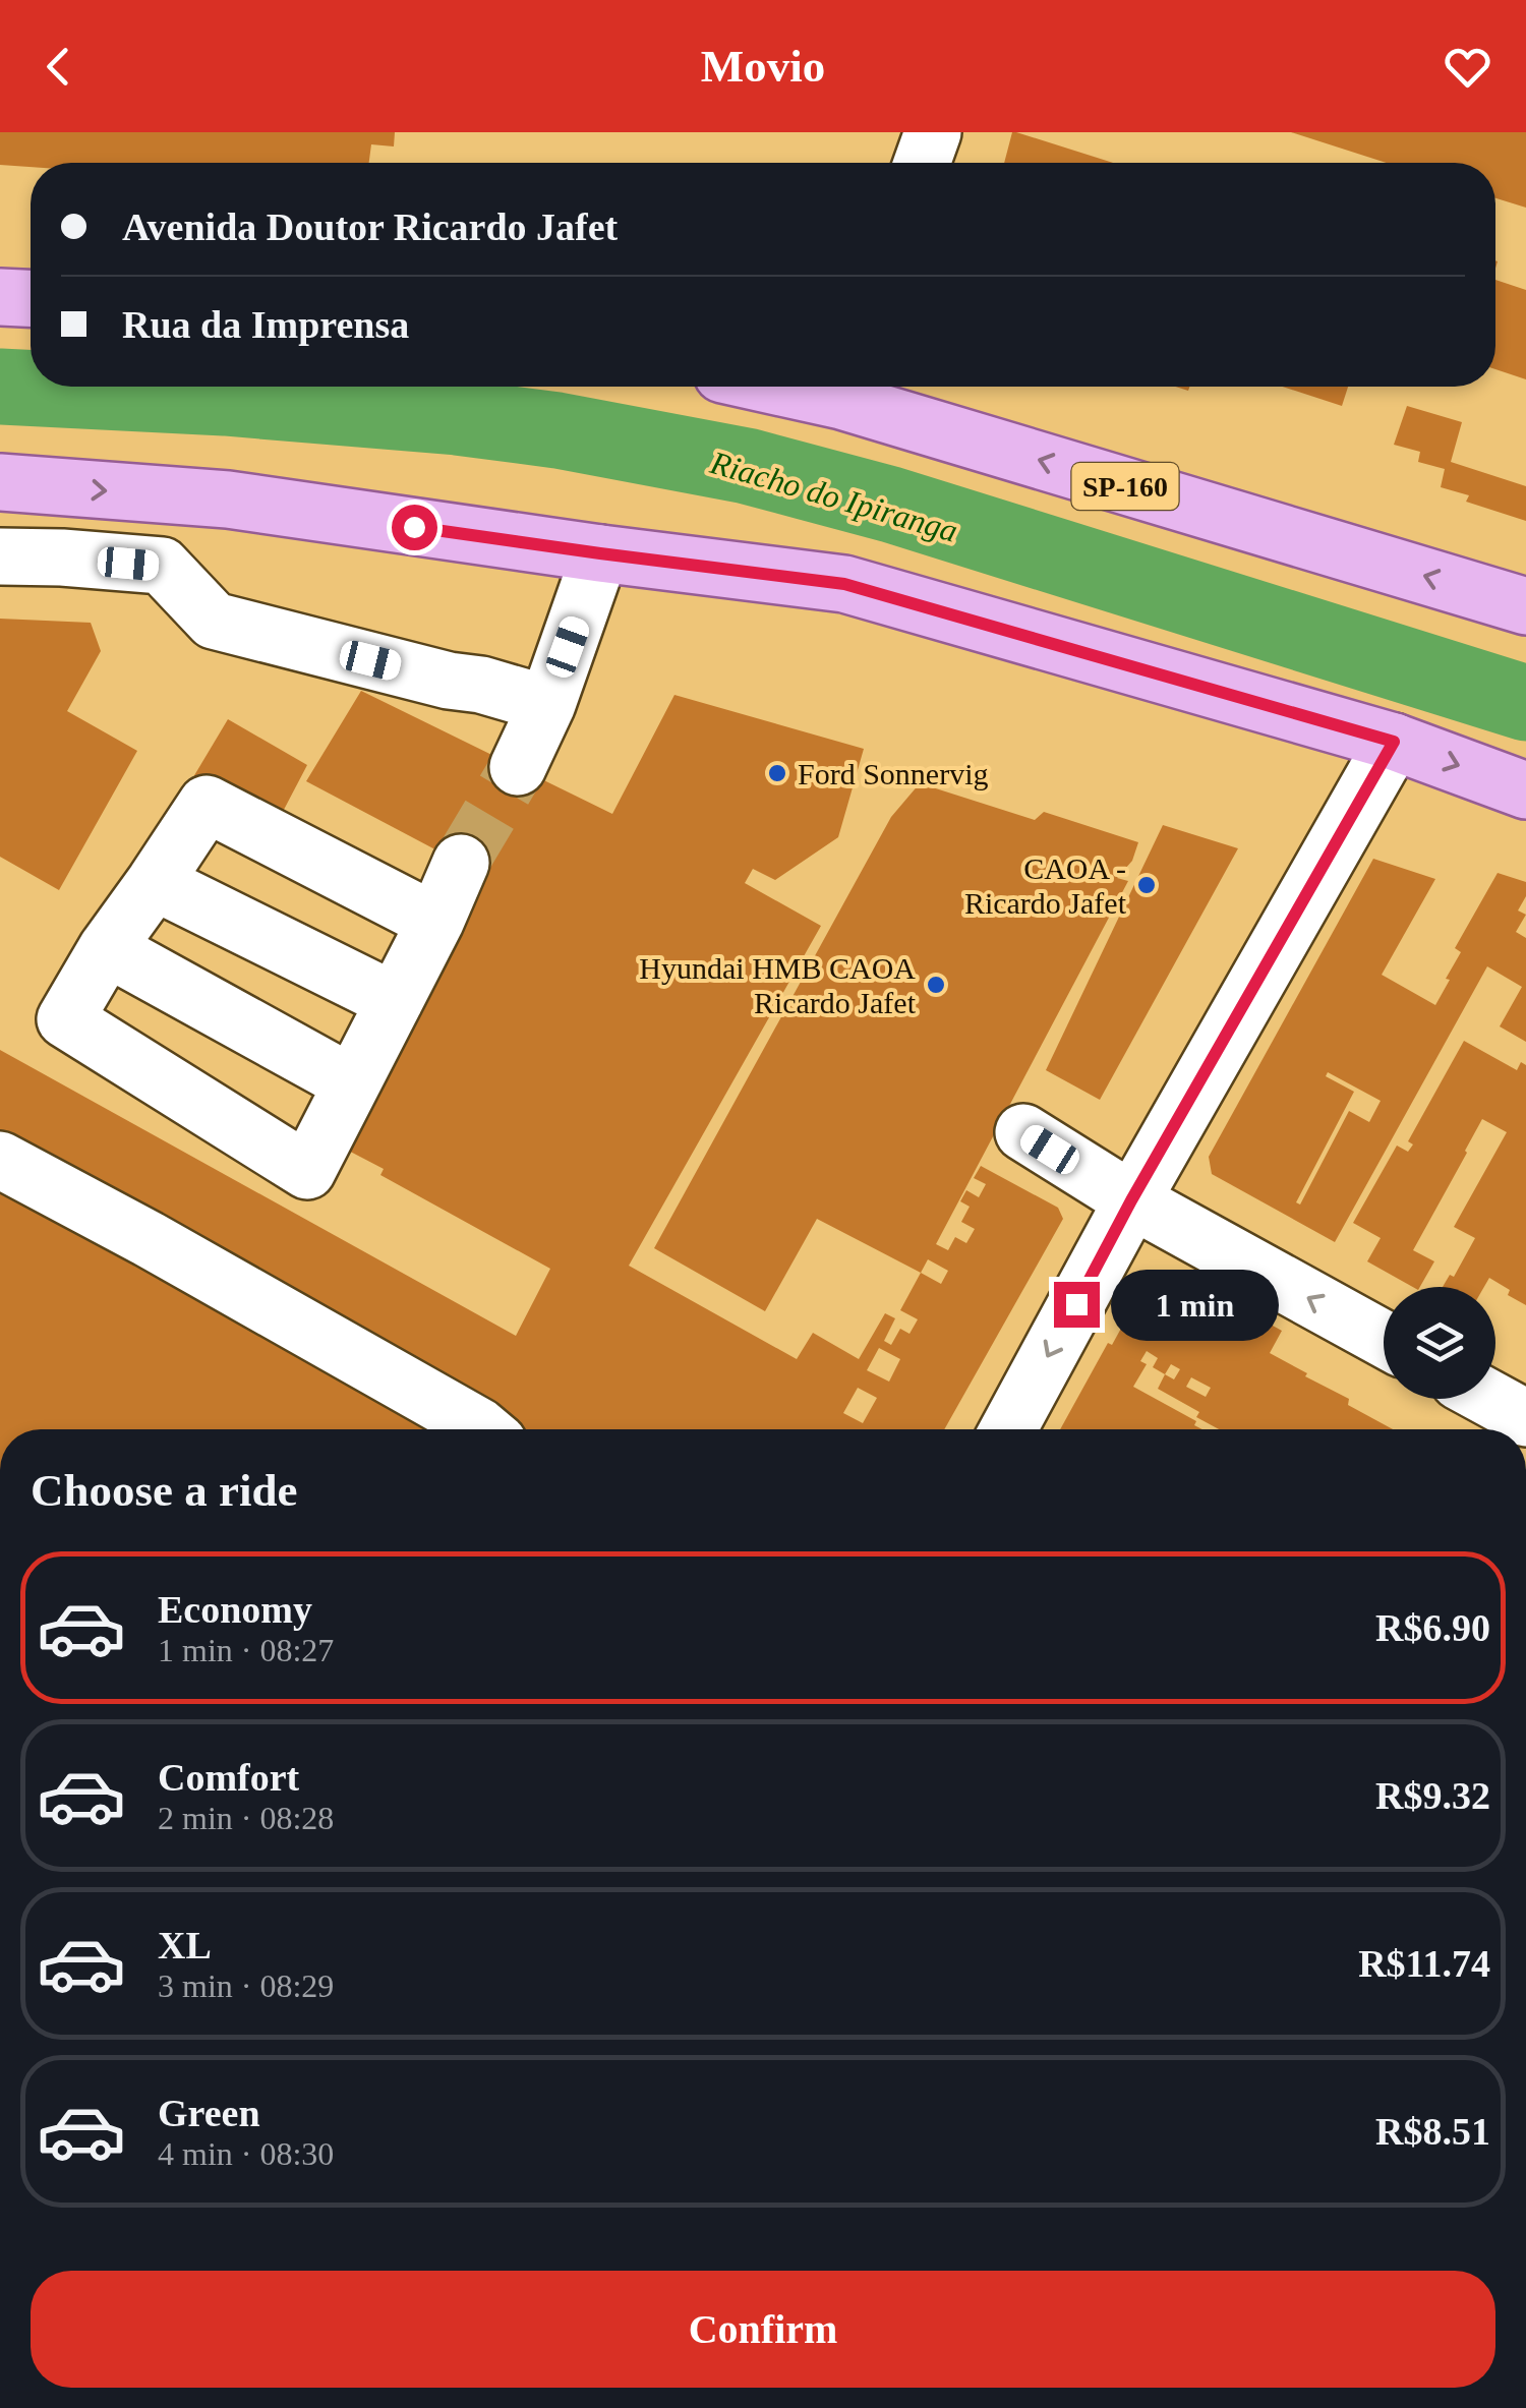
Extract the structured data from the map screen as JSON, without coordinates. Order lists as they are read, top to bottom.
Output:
{
  "streets": {
    "main road": ["SP-160"]
  },
  "water": ["Riacho do Ipiranga"],
  "places": ["Ford Sonnervig", "CAOA - Ricardo Jafet", "Hyundai HMB CAOA Ricardo Jafet"],
  "page": {
    "header": "Movio",
    "banner": ["Avenida Doutor Ricardo Jafet", "Rua da Imprensa"],
    "bubble": "1 min",
    "heading": "Choose a ride",
    "list": [
      {
        "name": "Economy",
        "note": "1 min · 08:27",
        "value": "R$6.90"
      },
      {
        "name": "Comfort",
        "note": "2 min · 08:28",
        "value": "R$9.32"
      },
      {
        "name": "XL",
        "note": "3 min · 08:29",
        "value": "R$11.74"
      },
      {
        "name": "Green",
        "note": "4 min · 08:30",
        "value": "R$8.51"
      }
    ],
    "buttons": "Confirm"
  }
}
